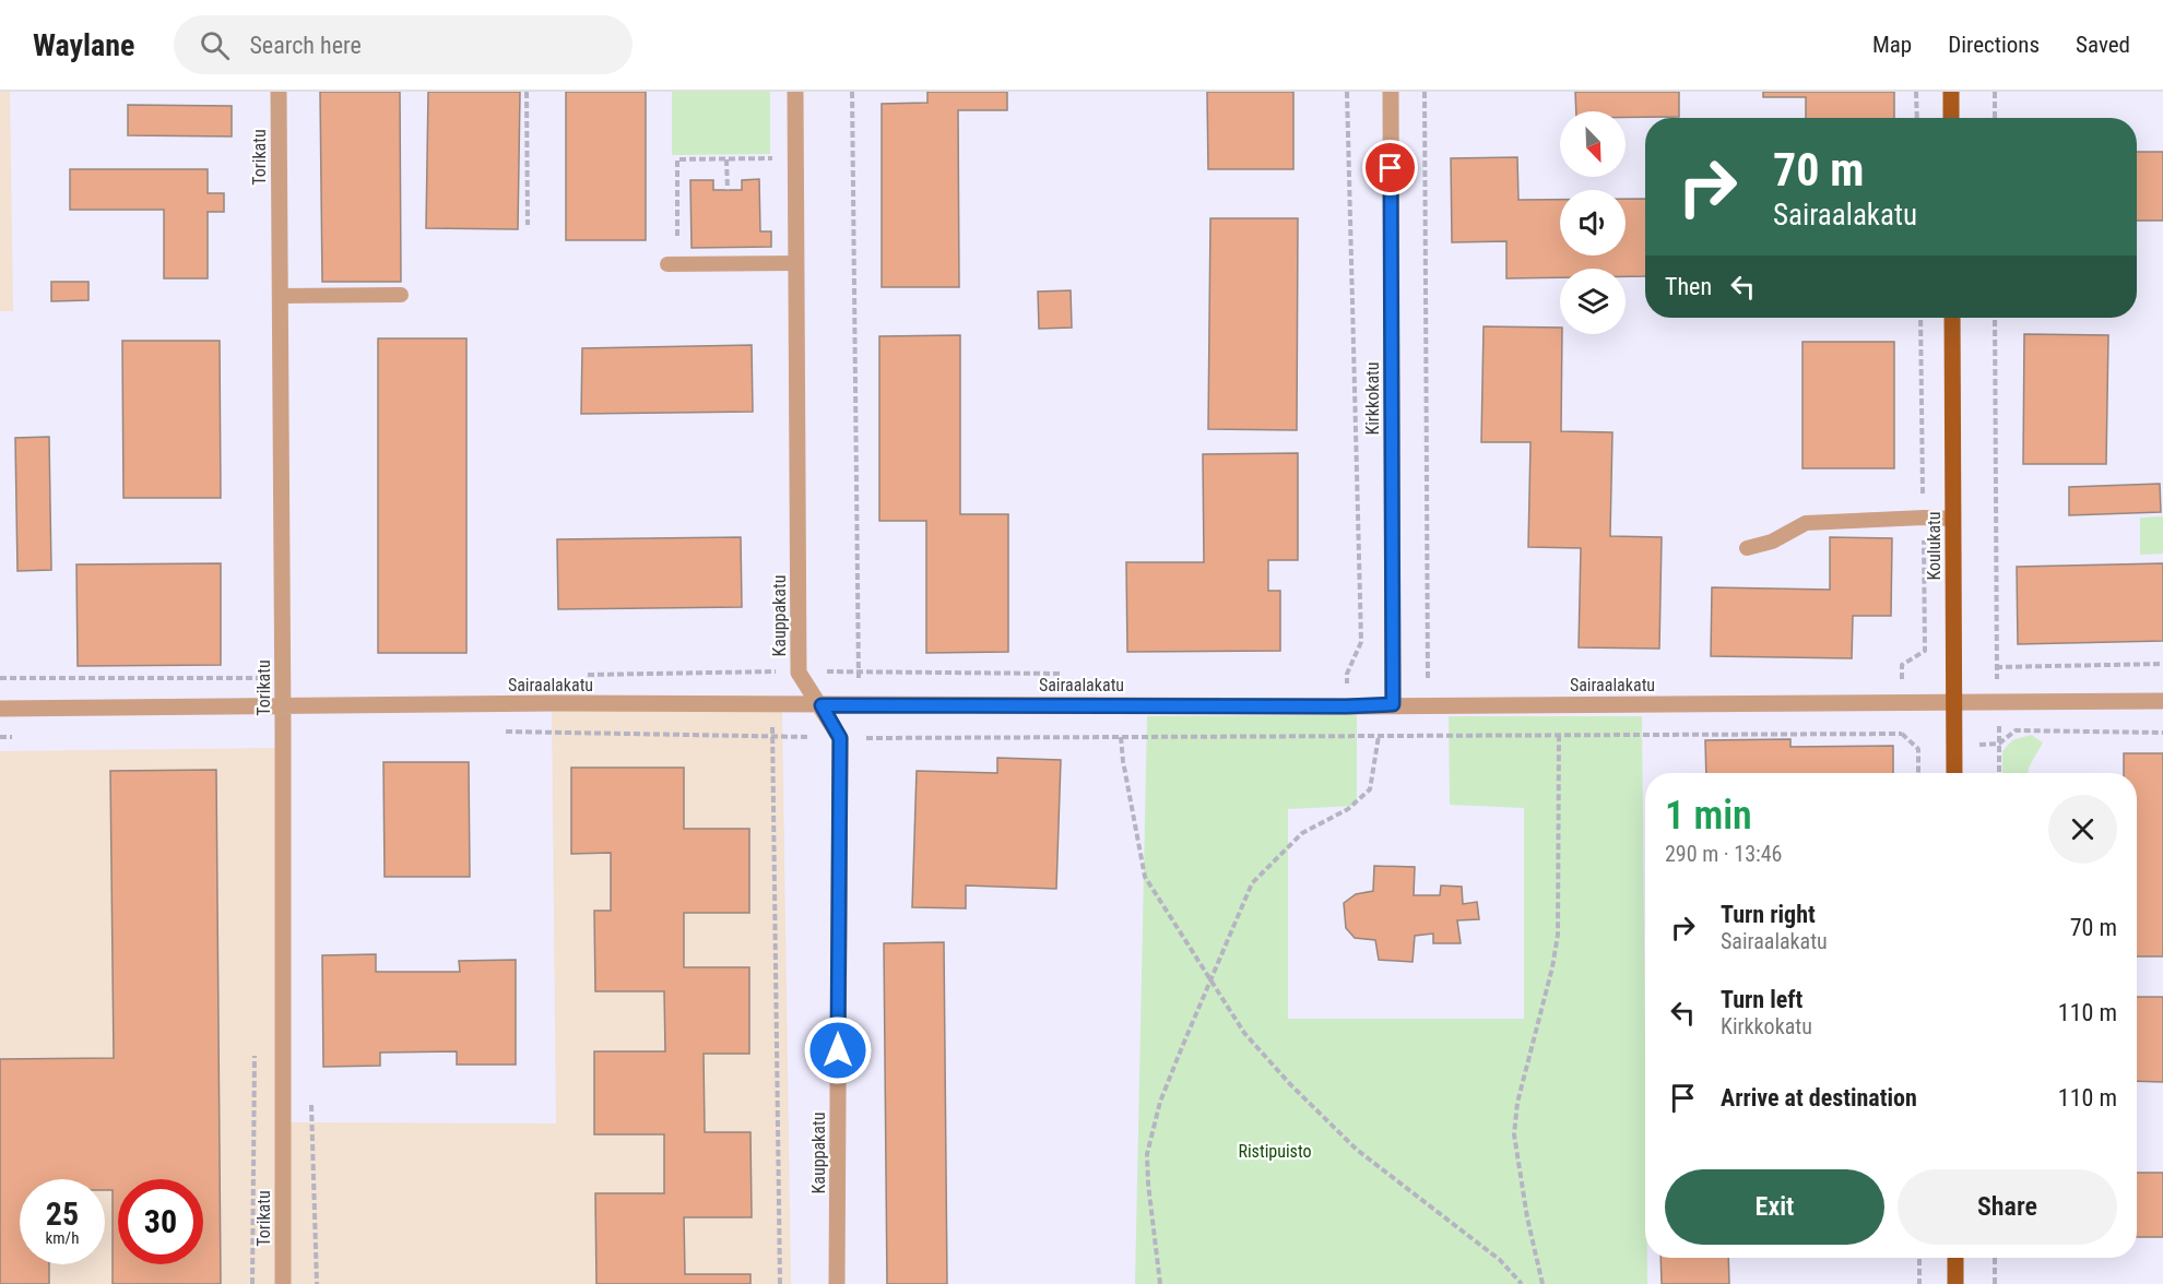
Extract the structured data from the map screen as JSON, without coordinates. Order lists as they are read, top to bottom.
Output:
{
  "streets": {
    "main road": ["Koulukatu"],
    "street": [
      "Torikatu",
      "Kirkkokatu",
      "Kauppakatu",
      "Sairaalakatu"
    ]
  },
  "crossings": [
    ["Torikatu", "Sairaalakatu"],
    ["Kirkkokatu", "Sairaalakatu"],
    ["Koulukatu", "Sairaalakatu"],
    ["Kauppakatu", "Sairaalakatu"]
  ],
  "parks": ["Ristipuisto"],
  "north": "bottom right",
  "page": {
    "header": "Waylane",
    "search": "Search here",
    "nav": ["Map", "Directions", "Saved"],
    "turn": ["70 m", "Sairaalakatu"],
    "then": "Then",
    "heading": ["1 min", "290 m · 13:46"],
    "list": [
      {
        "name": "Turn right",
        "note": "Sairaalakatu",
        "value": "70 m"
      },
      {
        "name": "Turn left",
        "note": "Kirkkokatu",
        "value": "110 m"
      },
      {
        "name": "Arrive at destination",
        "value": "110 m"
      }
    ],
    "buttons": ["Exit", "Share"],
    "speed": "25 km/h",
    "limit": "30"
  }
}
